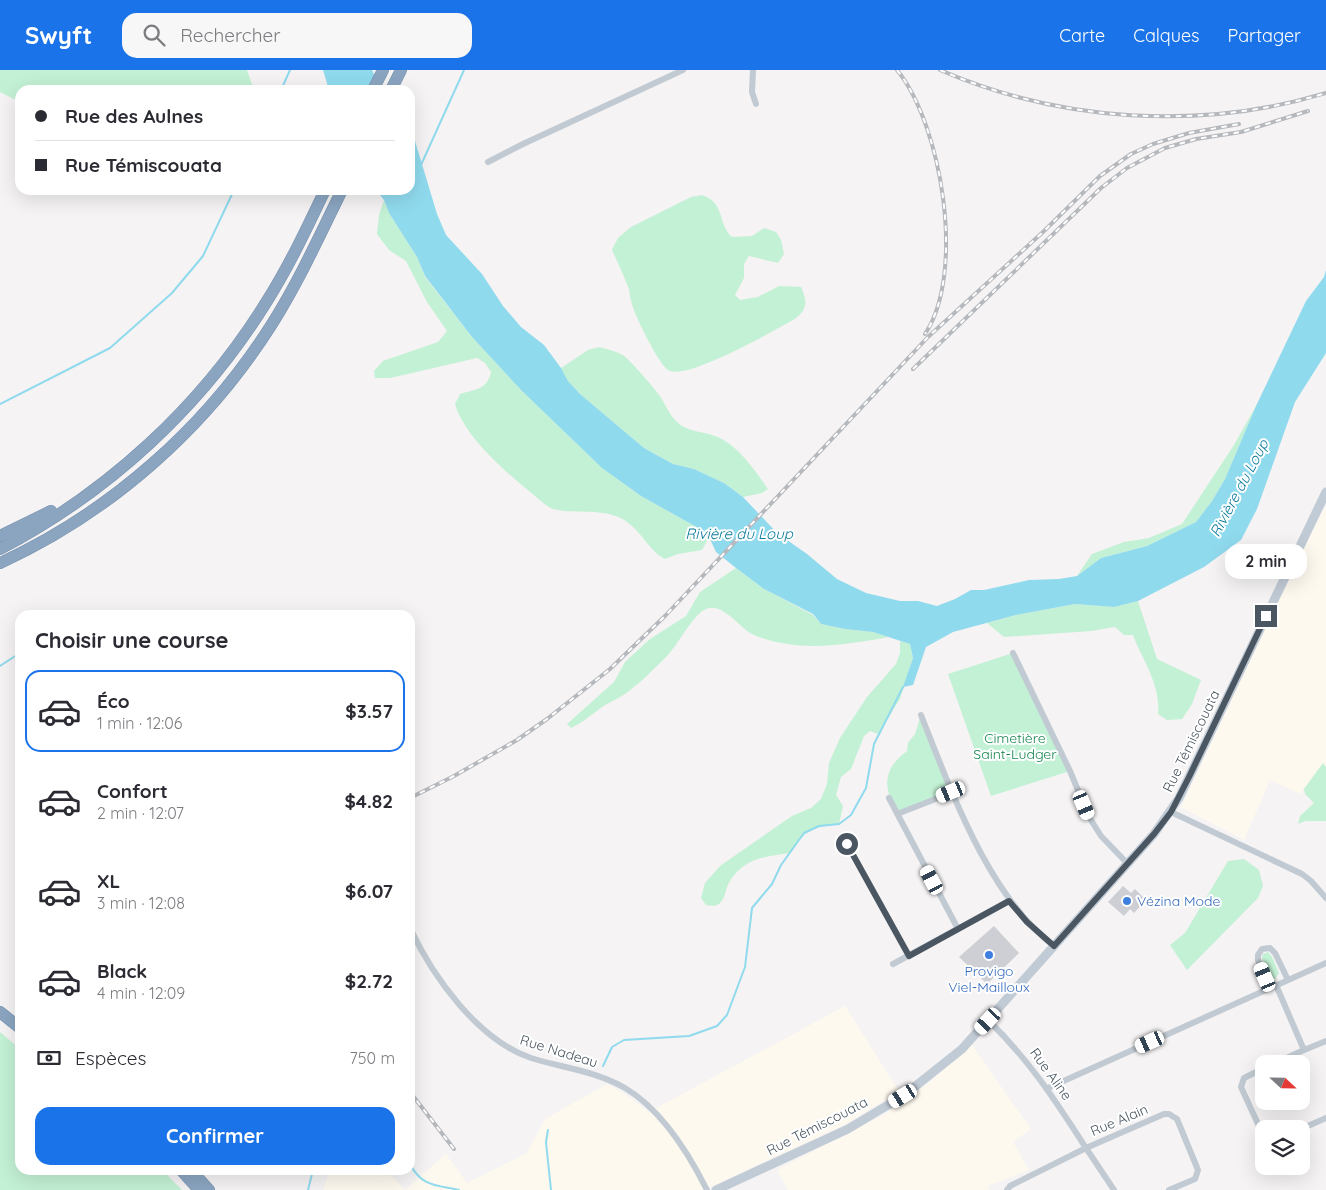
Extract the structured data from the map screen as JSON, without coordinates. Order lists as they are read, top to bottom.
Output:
{
  "streets": {
    "main road": ["Rue Témiscouata"],
    "street": ["Rue Nadeau", "Rue Aline", "Rue Alain"]
  },
  "crossings": [
    ["Rue Témiscouata", "Rue Aline"],
    ["Rue Aline", "Rue Alain"]
  ],
  "water": ["Rivière du Loup"],
  "parks": ["Cimetière Saint-Ludger"],
  "places": ["Vézina Mode", "Provigo Viel-Mailloux"],
  "north": "right",
  "page": {
    "header": "Swyft",
    "search": "Rechercher",
    "nav": ["Carte", "Calques", "Partager"],
    "banner": ["Rue des Aulnes", "Rue Témiscouata"],
    "bubble": "2 min",
    "heading": "Choisir une course",
    "list": [
      {
        "name": "Éco",
        "note": "1 min · 12:06",
        "value": "$3.57"
      },
      {
        "name": "Confort",
        "note": "2 min · 12:07",
        "value": "$4.82"
      },
      {
        "name": "XL",
        "note": "3 min · 12:08",
        "value": "$6.07"
      },
      {
        "name": "Black",
        "note": "4 min · 12:09",
        "value": "$2.72"
      }
    ],
    "pay": ["Espèces", "750 m"],
    "buttons": "Confirmer"
  }
}
